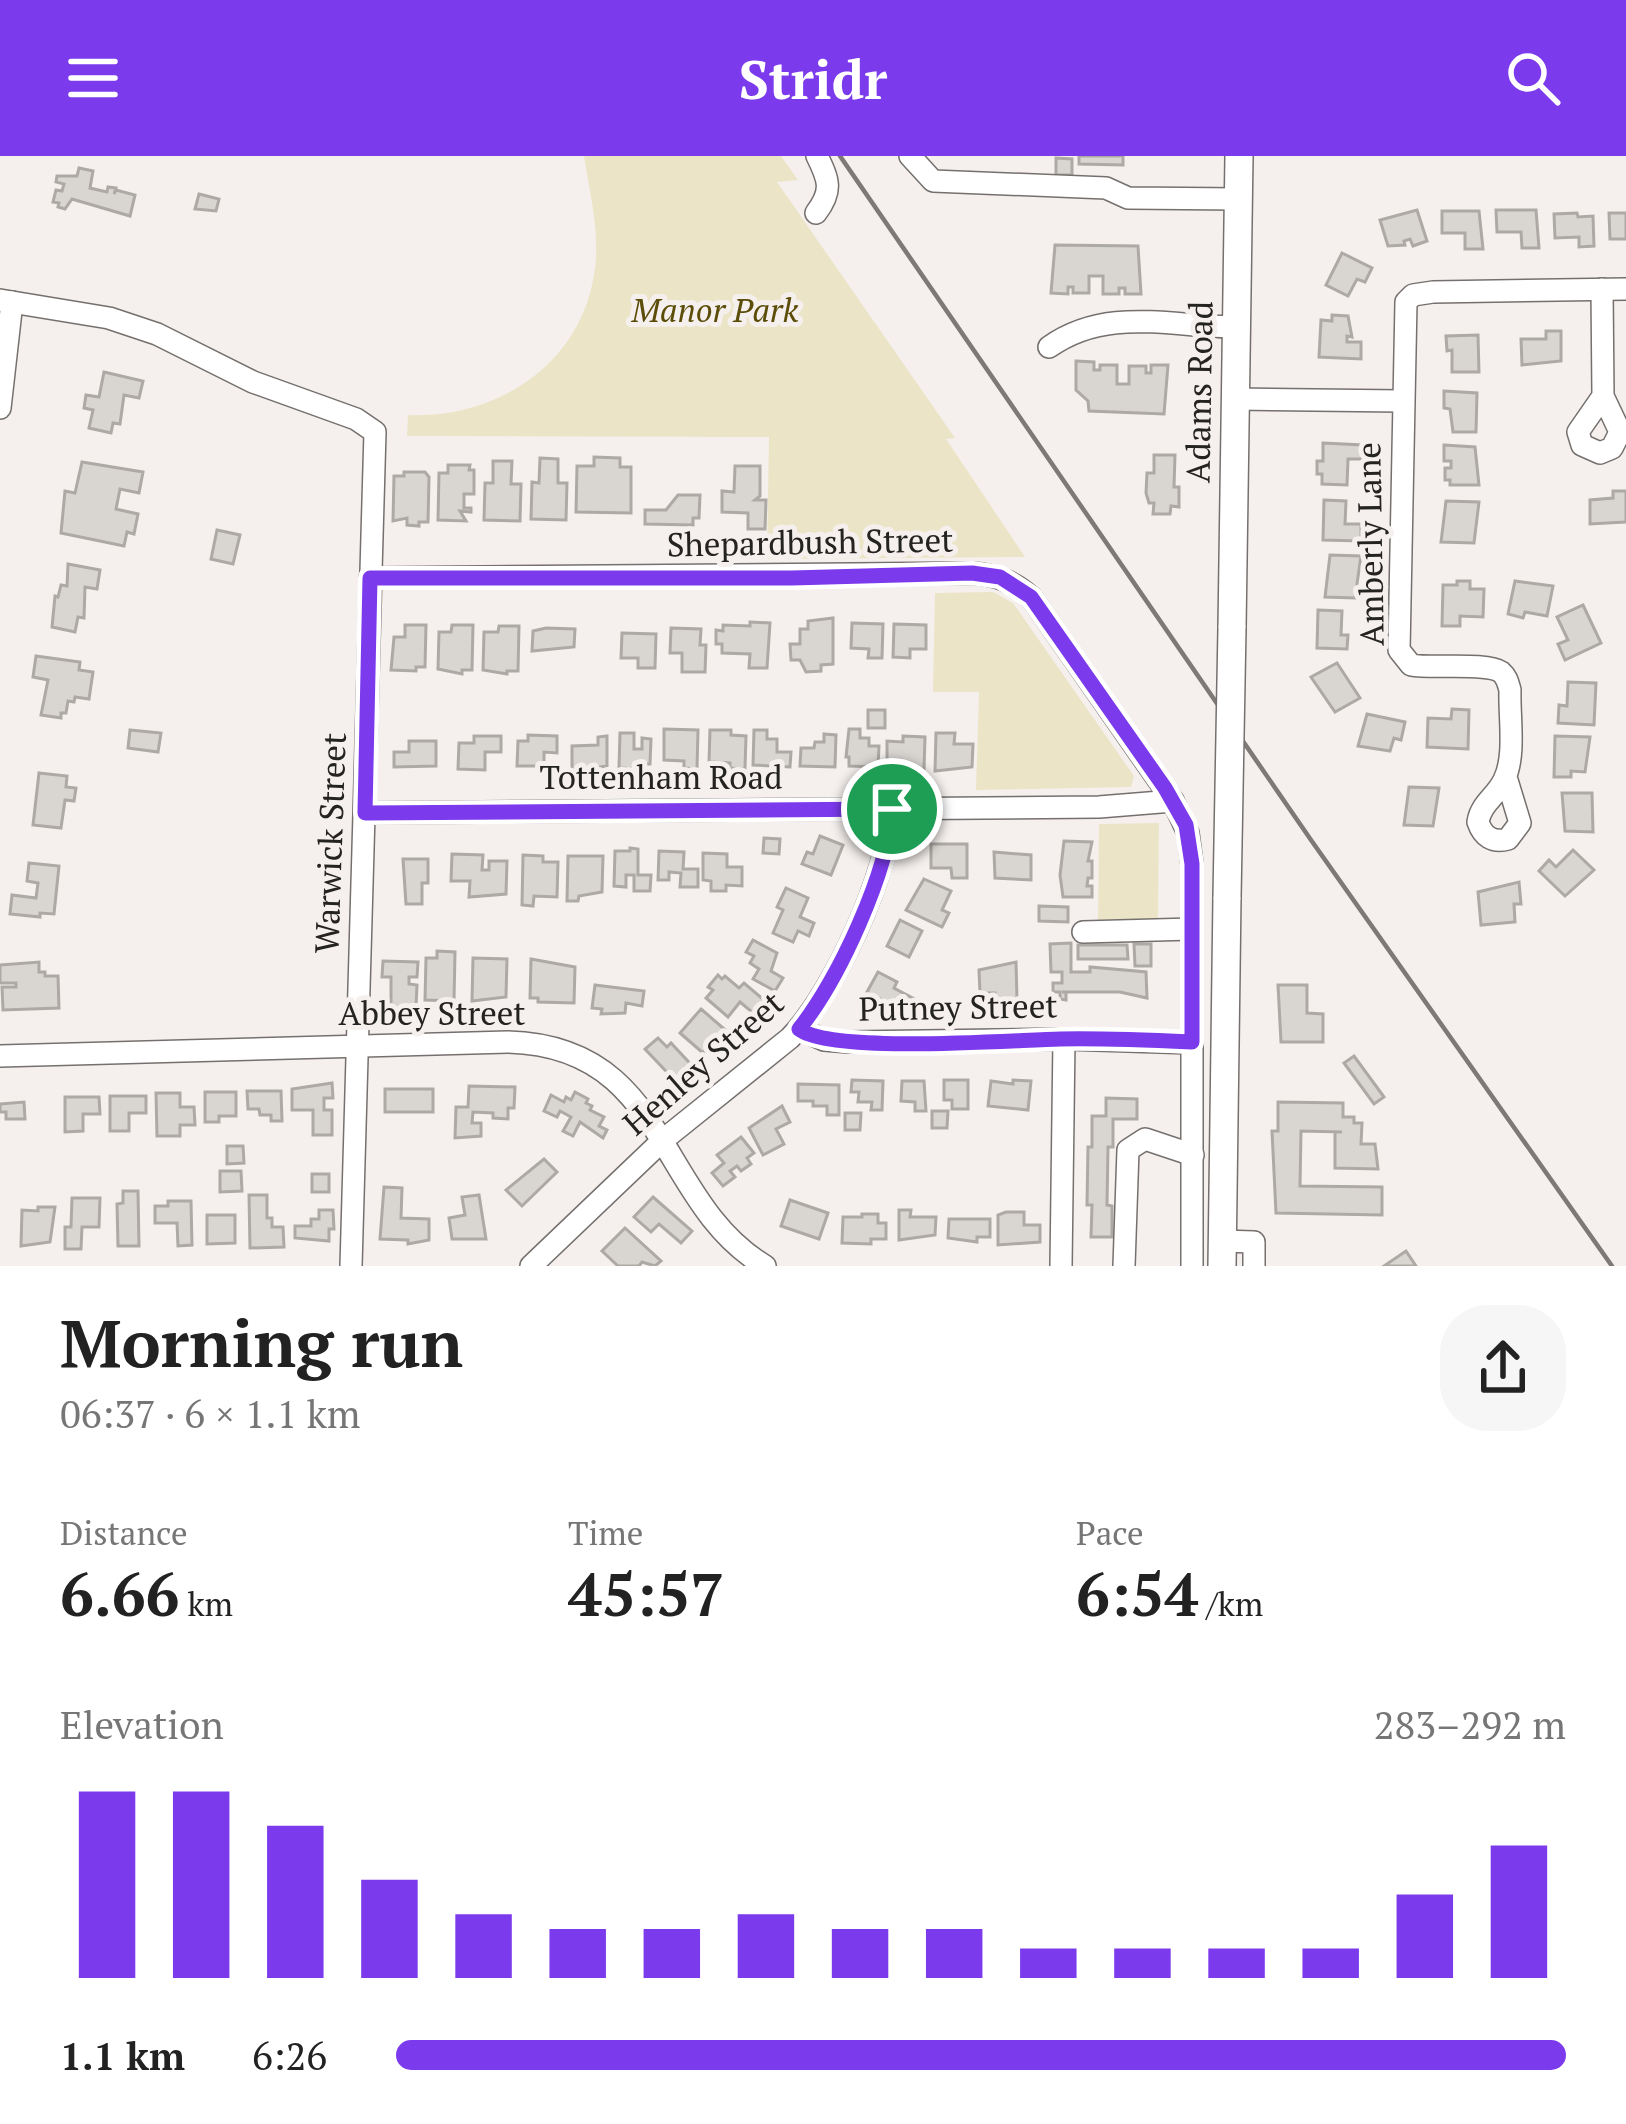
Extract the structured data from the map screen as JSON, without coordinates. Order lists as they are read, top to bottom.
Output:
{
  "streets": {
    "main road": ["Adams Road"],
    "street": [
      "Shepardbush Street",
      "Amberly Lane",
      "Tottenham Road",
      "Warwick Street",
      "Putney Street",
      "Abbey Street",
      "Henley Street"
    ]
  },
  "crossings": [
    ["Shepardbush Street", "Tottenham Road"],
    ["Shepardbush Street", "Warwick Street"],
    ["Shepardbush Street", "Putney Street"],
    ["Tottenham Road", "Warwick Street"],
    ["Tottenham Road", "Henley Street"],
    ["Warwick Street", "Abbey Street"],
    ["Putney Street", "Henley Street"],
    ["Abbey Street", "Henley Street"]
  ],
  "parks": ["Manor Park"],
  "page": {
    "header": "Stridr",
    "heading": ["Morning run", "06:37 · 6 × 1.1 km"],
    "stats": [
      ["Distance", "6.66 km"],
      ["Time", "45:57"],
      ["Pace", "6:54 /km"]
    ],
    "chart": ["Elevation", "283–292 m"],
    "list": [
      {
        "name": "1.1 km",
        "note": "6:26"
      }
    ]
  }
}
